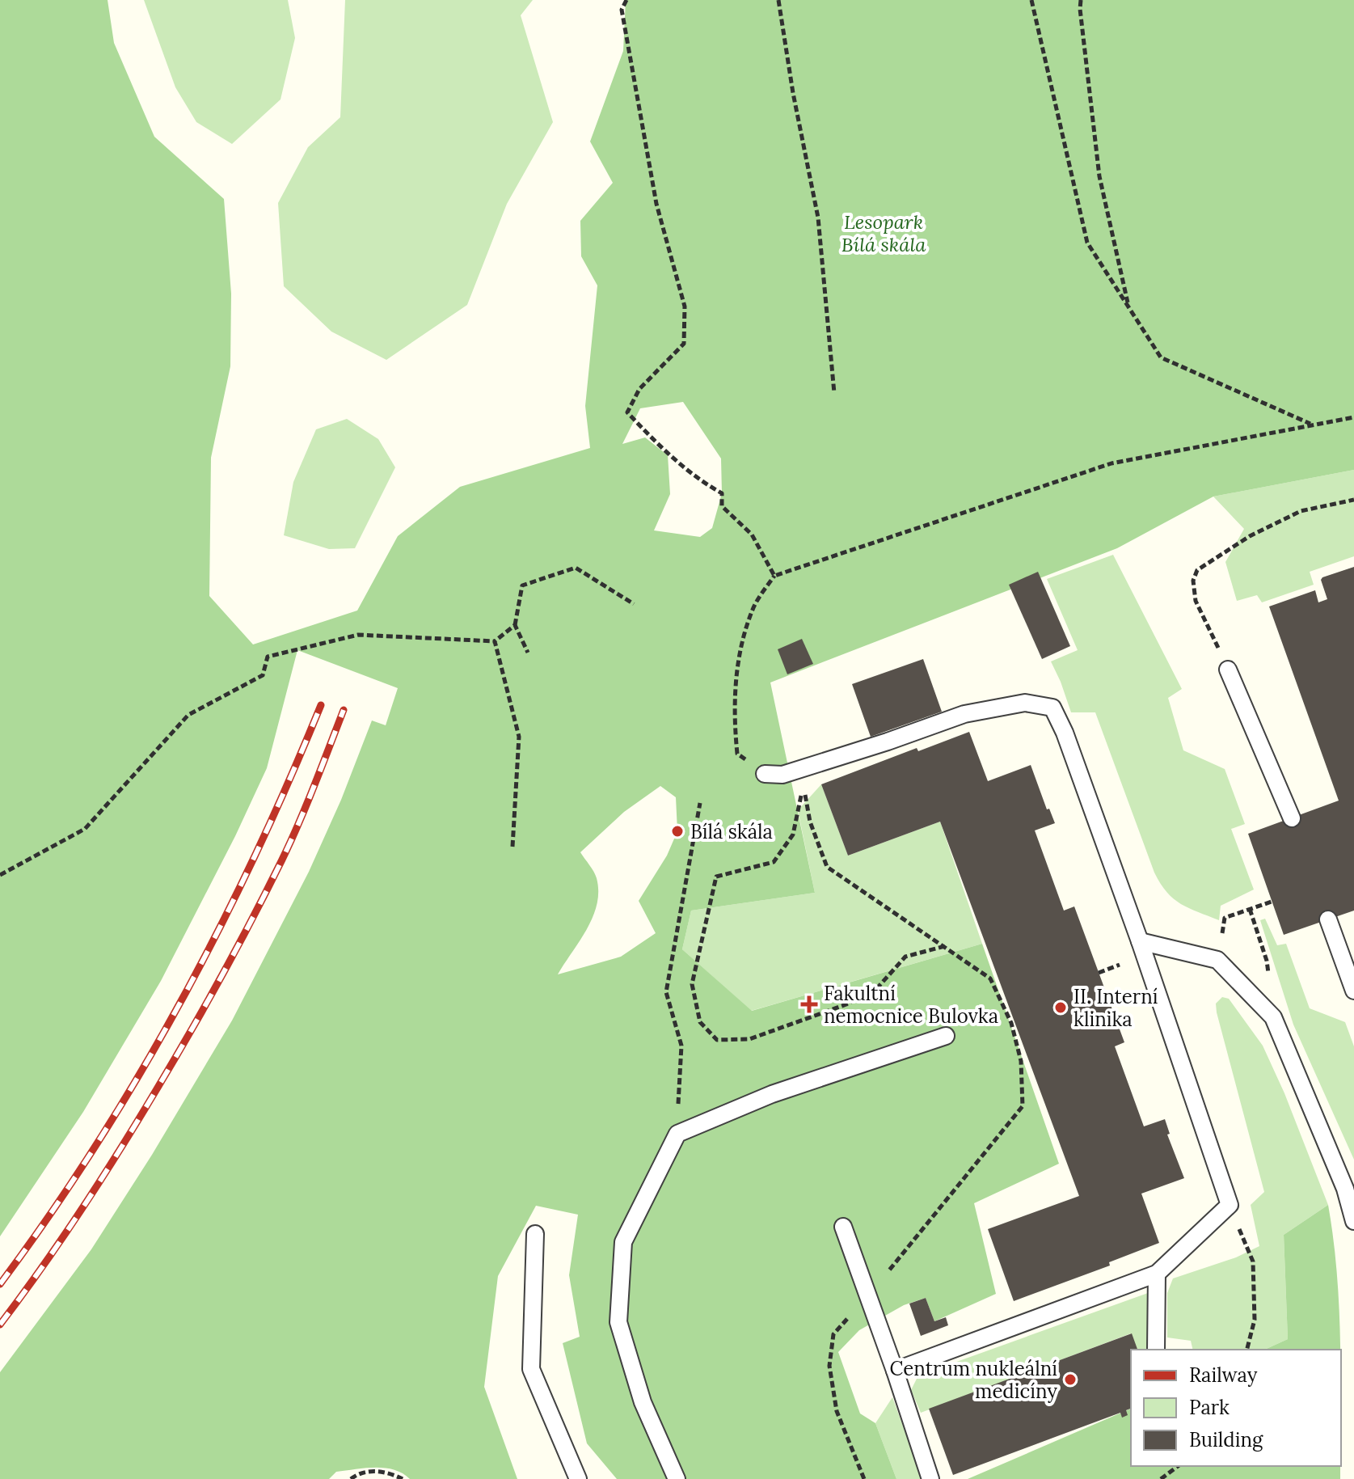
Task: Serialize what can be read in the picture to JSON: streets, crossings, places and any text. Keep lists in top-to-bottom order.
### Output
{
  "parks": ["Lesopark Bílá skála"],
  "places": {
    "other": ["Bílá skála", "II. Interní klinika", "Centrum nukleální medicíny"],
    "health": ["Fakultní nemocnice Bulovka"]
  },
  "legend": ["Railway", "Park", "Building"]
}
